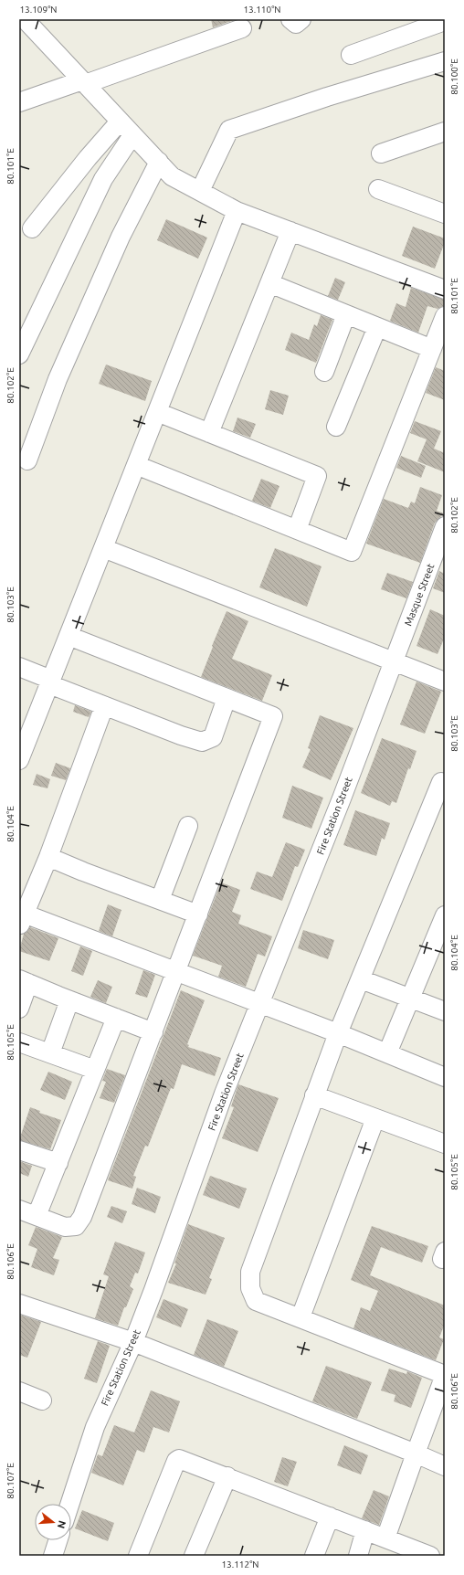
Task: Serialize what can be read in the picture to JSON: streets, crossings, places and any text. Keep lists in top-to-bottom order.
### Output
{
  "streets": {
    "street": ["Masque Street", "Fire Station Street"]
  },
  "crossings": [
    ["Masque Street", "Fire Station Street"]
  ],
  "north": "right",
  "coordinates": [
    "13.109°N",
    "13.110°N",
    "80.100°E",
    "80.101°E",
    "80.102°E",
    "80.103°E",
    "80.104°E",
    "80.105°E",
    "80.106°E",
    "80.107°E",
    "13.112°N"
  ]
}
